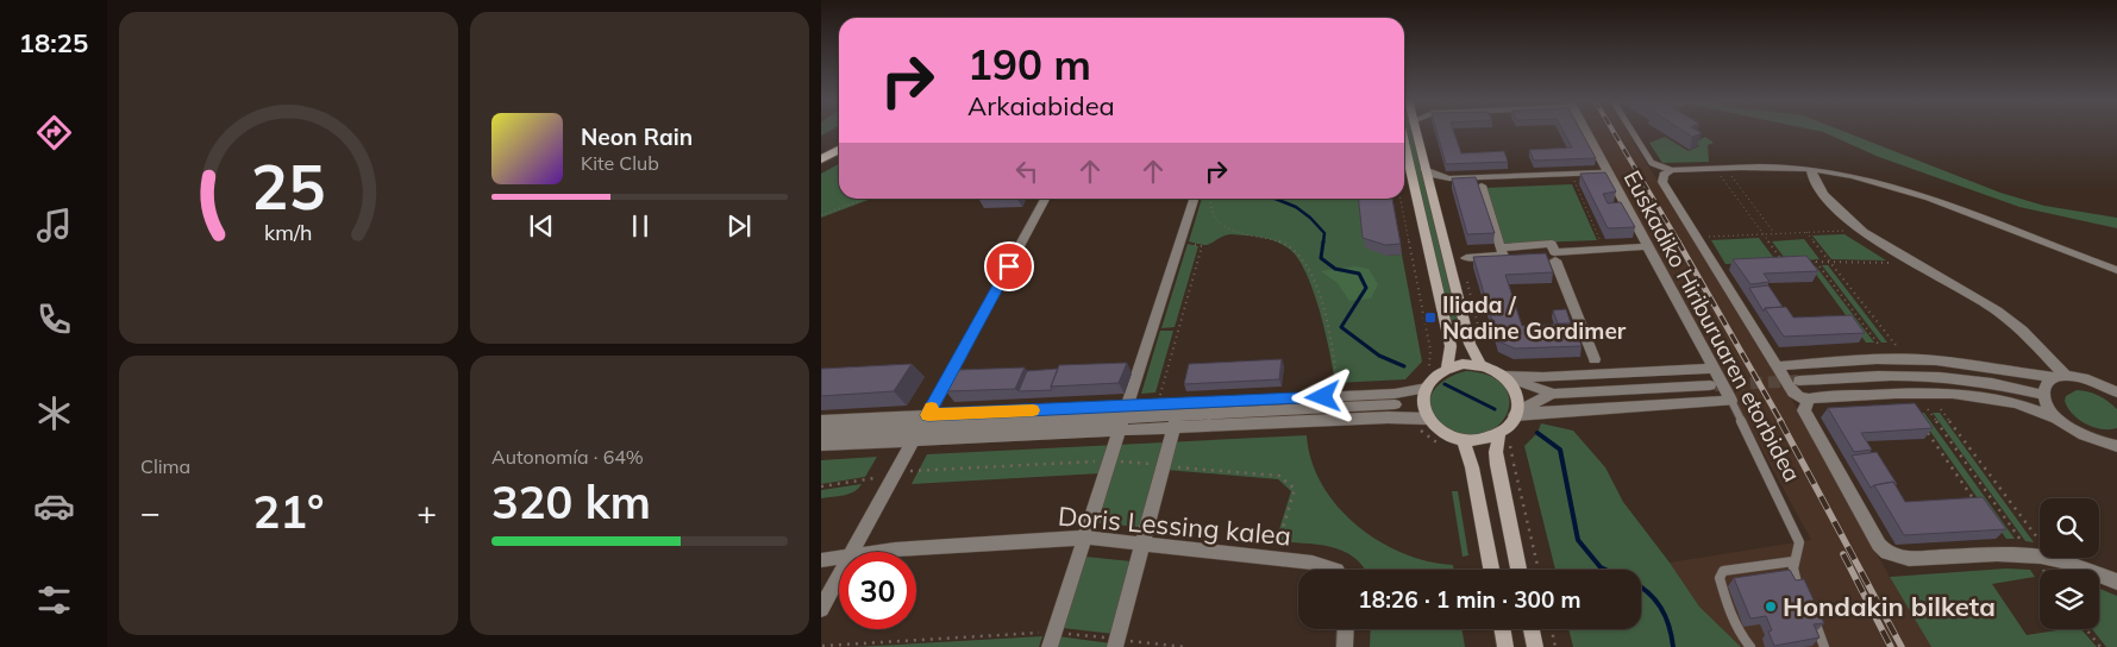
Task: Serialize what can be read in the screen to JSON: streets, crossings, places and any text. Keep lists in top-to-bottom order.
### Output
{
  "streets": {
    "street": ["Euskadiko Hiriburuaren etorbidea", "Doris Lessing kalea"]
  },
  "places": {
    "transit": ["Iliada / Nadine Gordimer"],
    "other": ["Hondakin bilketa"]
  },
  "page": {
    "tabs": "18:25",
    "turn": ["190 m", "Arkaiabidea"],
    "song": ["Neon Rain", "Kite Club"],
    "tile": [
      "Clima",
      ["Autonomía · 64%", "320 km"]
    ],
    "heat": ["−", "21°", "+"],
    "limit": "30",
    "trip": "18:26 · 1 min · 300 m",
    "gauge": ["25", "km/h"]
  }
}
